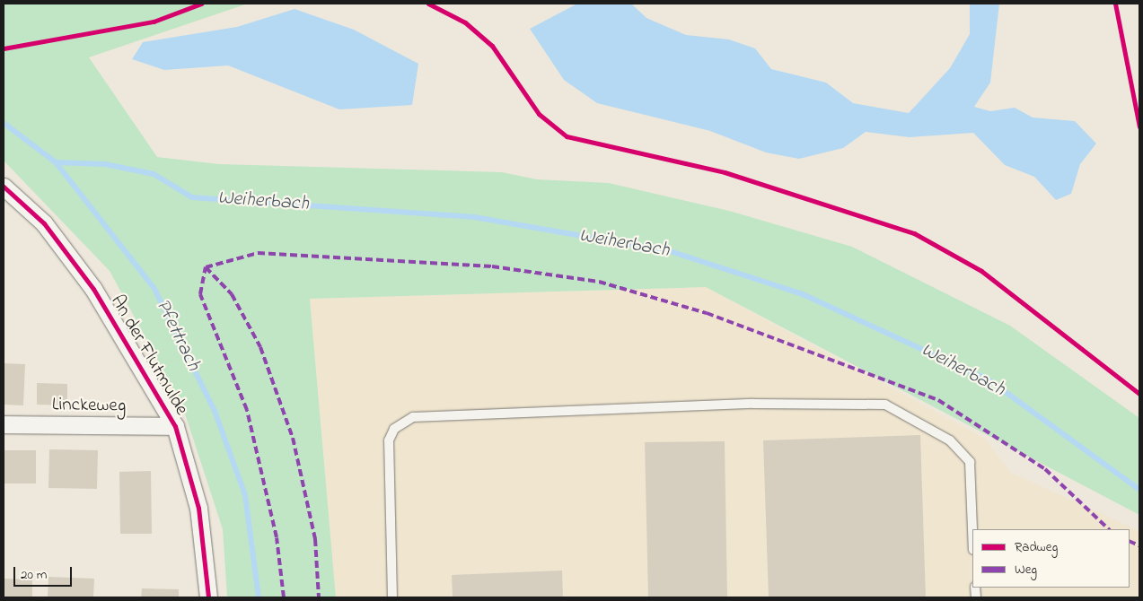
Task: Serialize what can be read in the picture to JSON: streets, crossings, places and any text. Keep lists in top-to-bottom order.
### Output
{
  "streets": {
    "street": ["An der Flutmulde", "Linckeweg"]
  },
  "crossings": [
    ["An der Flutmulde", "Linckeweg"]
  ],
  "water": ["Weiherbach", "Pfettrach"],
  "legend": ["Radweg", "Weg"],
  "scale_bar": "20 m"
}
